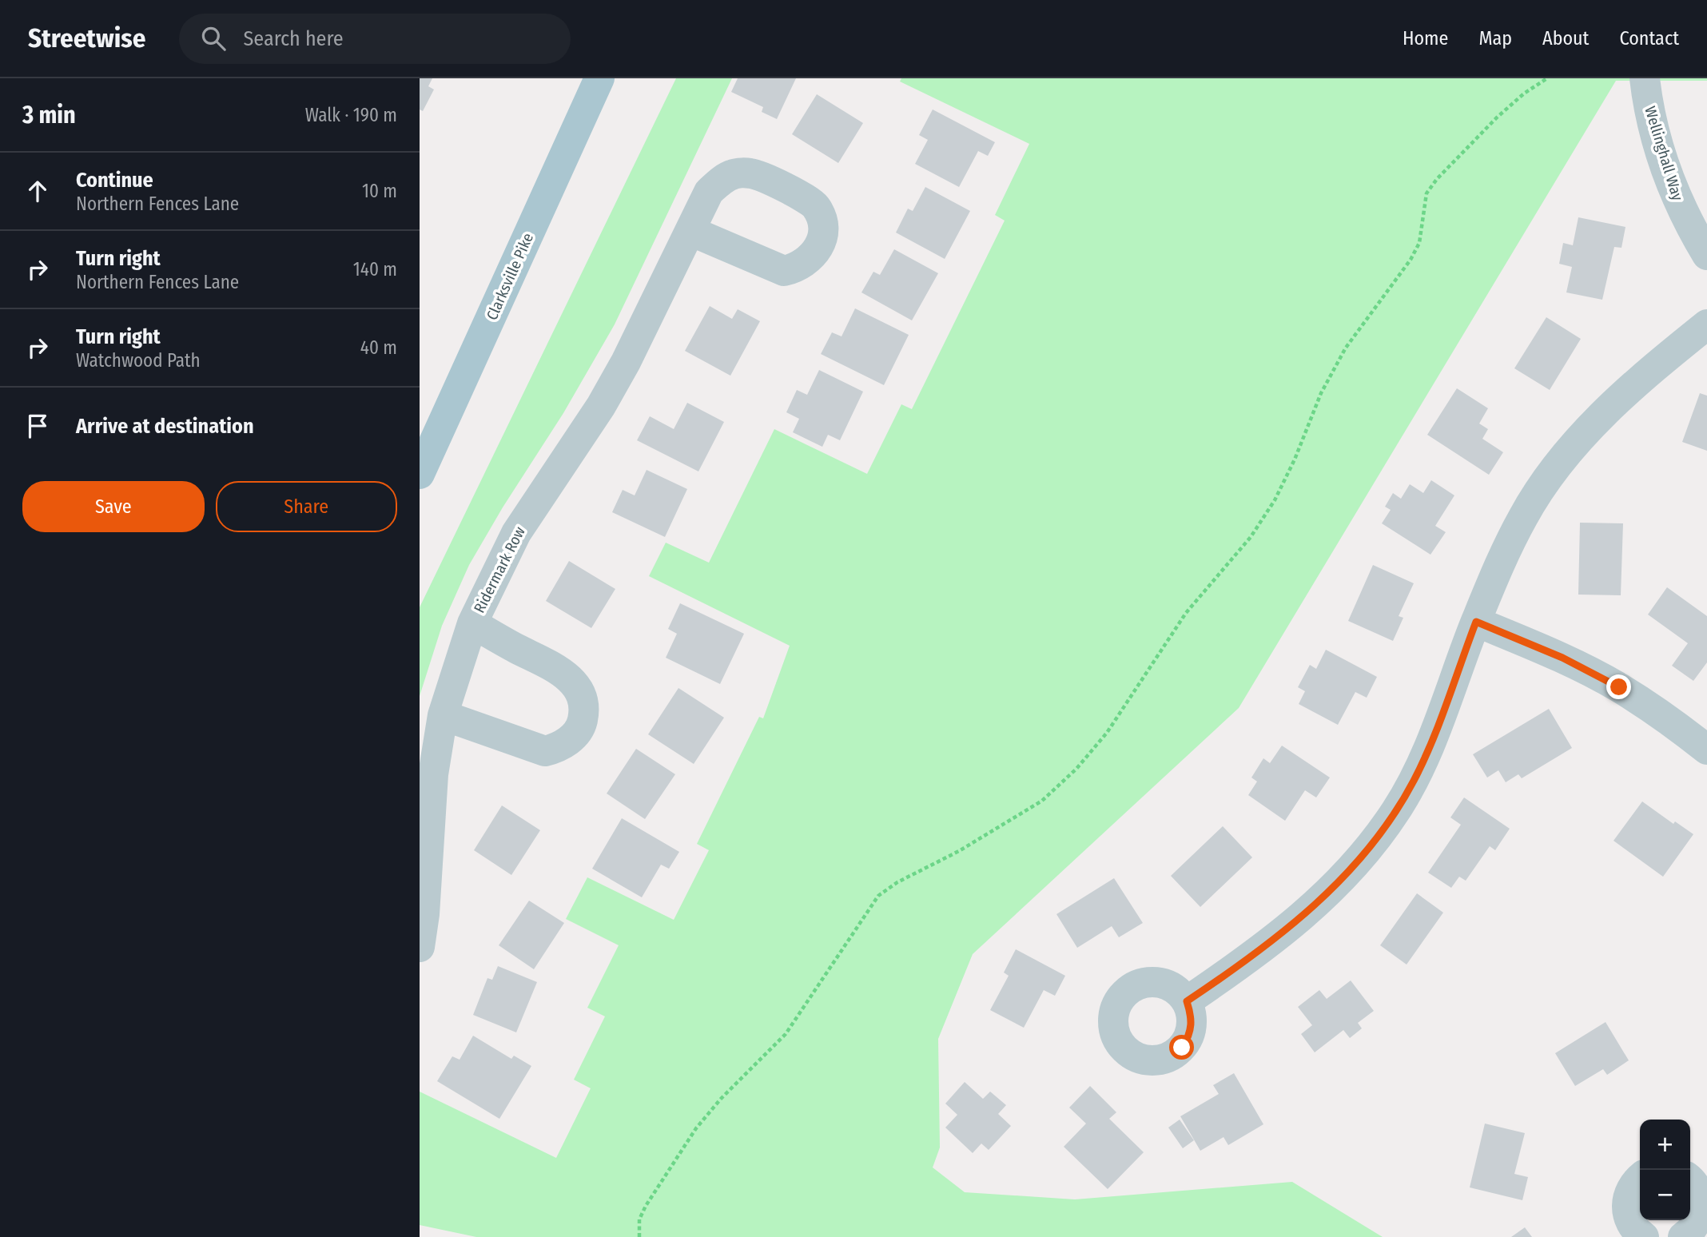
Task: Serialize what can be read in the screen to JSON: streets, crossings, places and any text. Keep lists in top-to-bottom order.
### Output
{
  "streets": {
    "main road": ["Clarksville Pike"],
    "street": ["Wellinghall Way", "Ridermark Row"]
  },
  "page": {
    "header": "Streetwise",
    "search": "Search here",
    "nav": [
      "Home",
      "Map",
      "About",
      "Contact"
    ],
    "heading": ["3 min", "Walk · 190 m"],
    "list": [
      ["Continue", "Northern Fences Lane", "10 m"],
      ["Turn right", "Northern Fences Lane", "140 m"],
      ["Turn right", "Watchwood Path", "40 m"],
      "Arrive at destination"
    ],
    "buttons": ["Save", "Share"],
    "map_buttons": ["+", "−"]
  }
}
